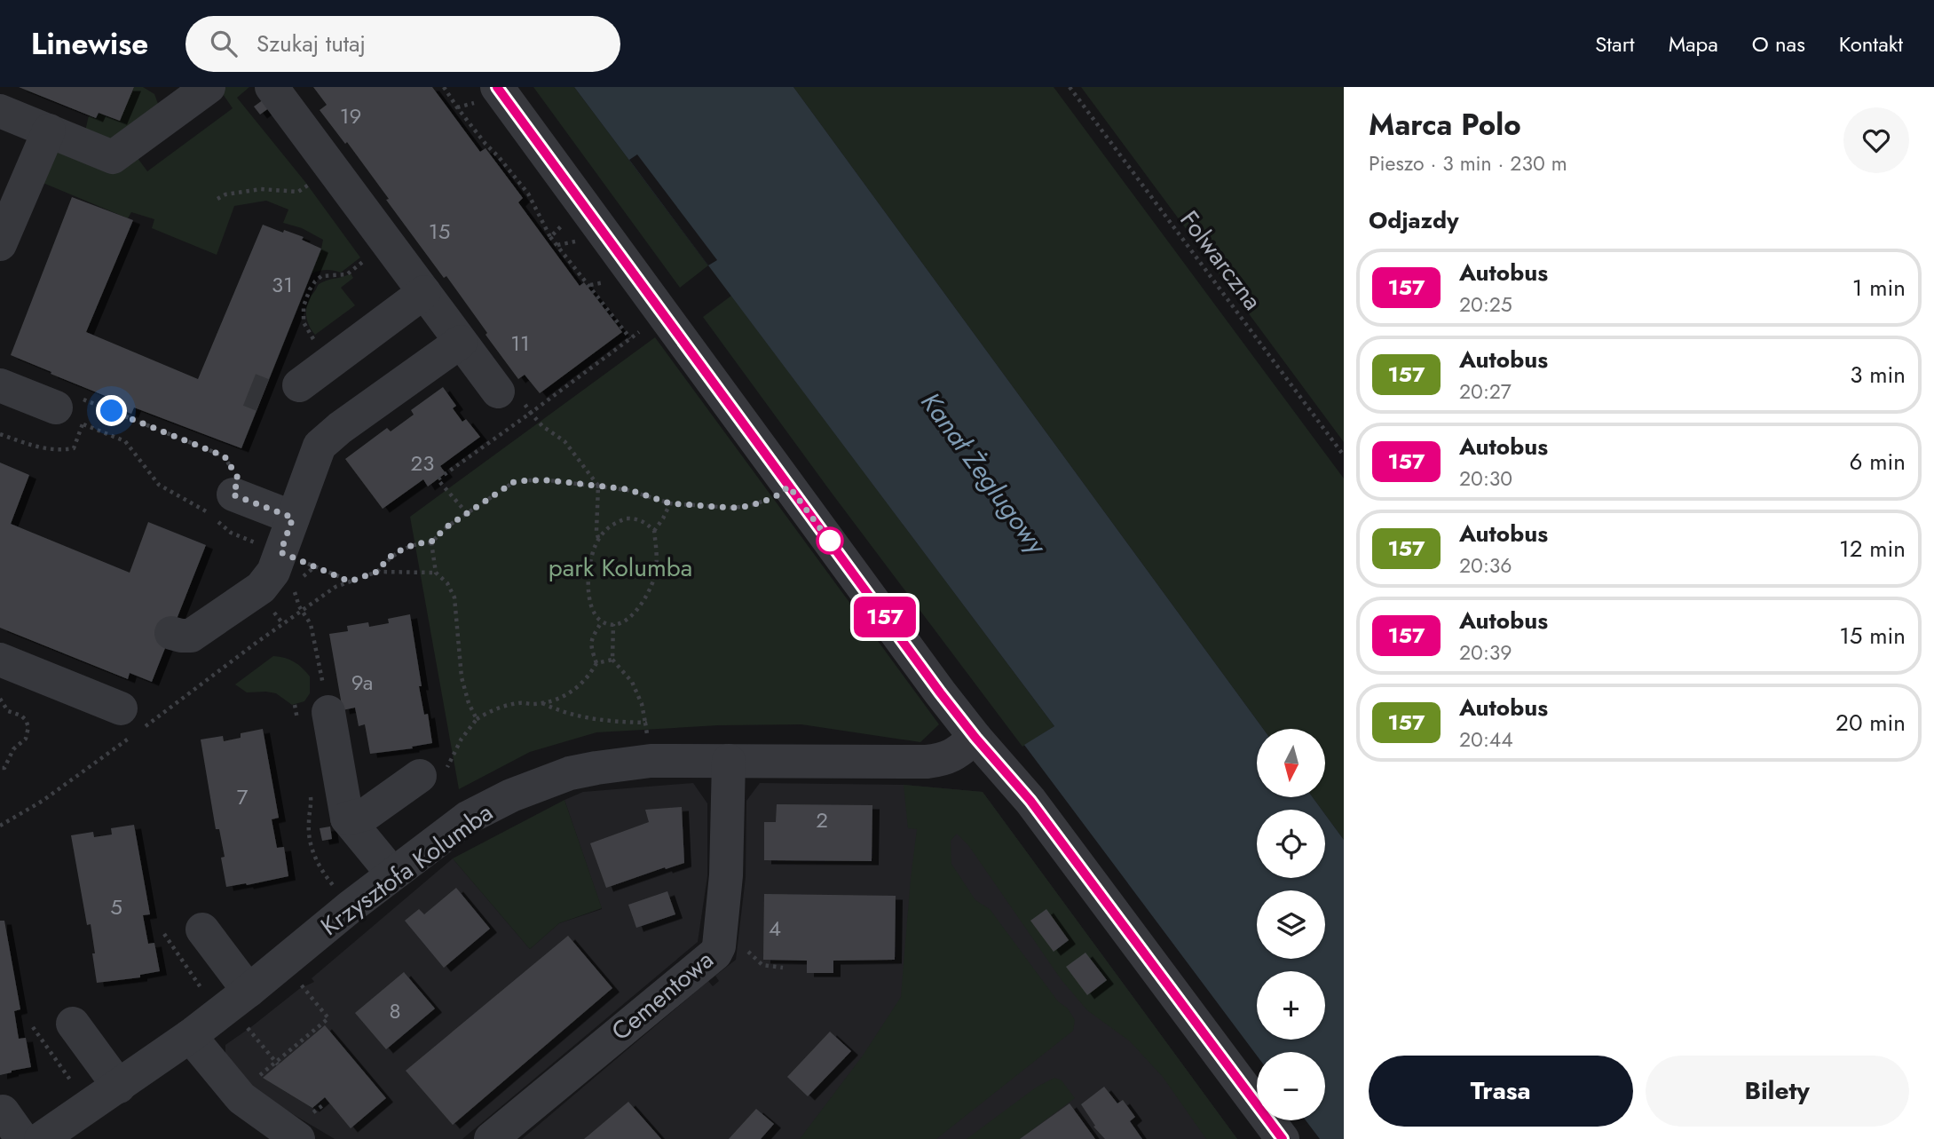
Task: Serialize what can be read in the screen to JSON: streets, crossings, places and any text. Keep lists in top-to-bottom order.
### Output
{
  "streets": {
    "street": ["Krzysztofa Kolumba", "Cementowa"],
    "path": ["Folwarczna"]
  },
  "crossings": [
    ["Krzysztofa Kolumba", "Cementowa"]
  ],
  "water": ["Kanał Żeglugowy"],
  "parks": ["park Kolumba"],
  "lines": ["bus line 157"],
  "house_numbers": [
    "19",
    "15",
    "31",
    "11",
    "23",
    "9a",
    "7",
    "2",
    "5",
    "4",
    "8"
  ],
  "north": "bottom",
  "page": {
    "header": "Linewise",
    "search": "Szukaj tutaj",
    "nav": [
      "Start",
      "Mapa",
      "O nas",
      "Kontakt"
    ],
    "on_map": "157",
    "heading": [
      ["Marca Polo", "Pieszo · 3 min · 230 m"],
      "Odjazdy"
    ],
    "list": [
      {
        "mark": "157",
        "name": "Autobus",
        "note": "20:25",
        "value": "1 min"
      },
      {
        "mark": "157",
        "name": "Autobus",
        "note": "20:27",
        "value": "3 min"
      },
      {
        "mark": "157",
        "name": "Autobus",
        "note": "20:30",
        "value": "6 min"
      },
      {
        "mark": "157",
        "name": "Autobus",
        "note": "20:36",
        "value": "12 min"
      },
      {
        "mark": "157",
        "name": "Autobus",
        "note": "20:39",
        "value": "15 min"
      },
      {
        "mark": "157",
        "name": "Autobus",
        "note": "20:44",
        "value": "20 min"
      }
    ],
    "map_buttons": ["+", "−"],
    "buttons": ["Trasa", "Bilety"]
  }
}
